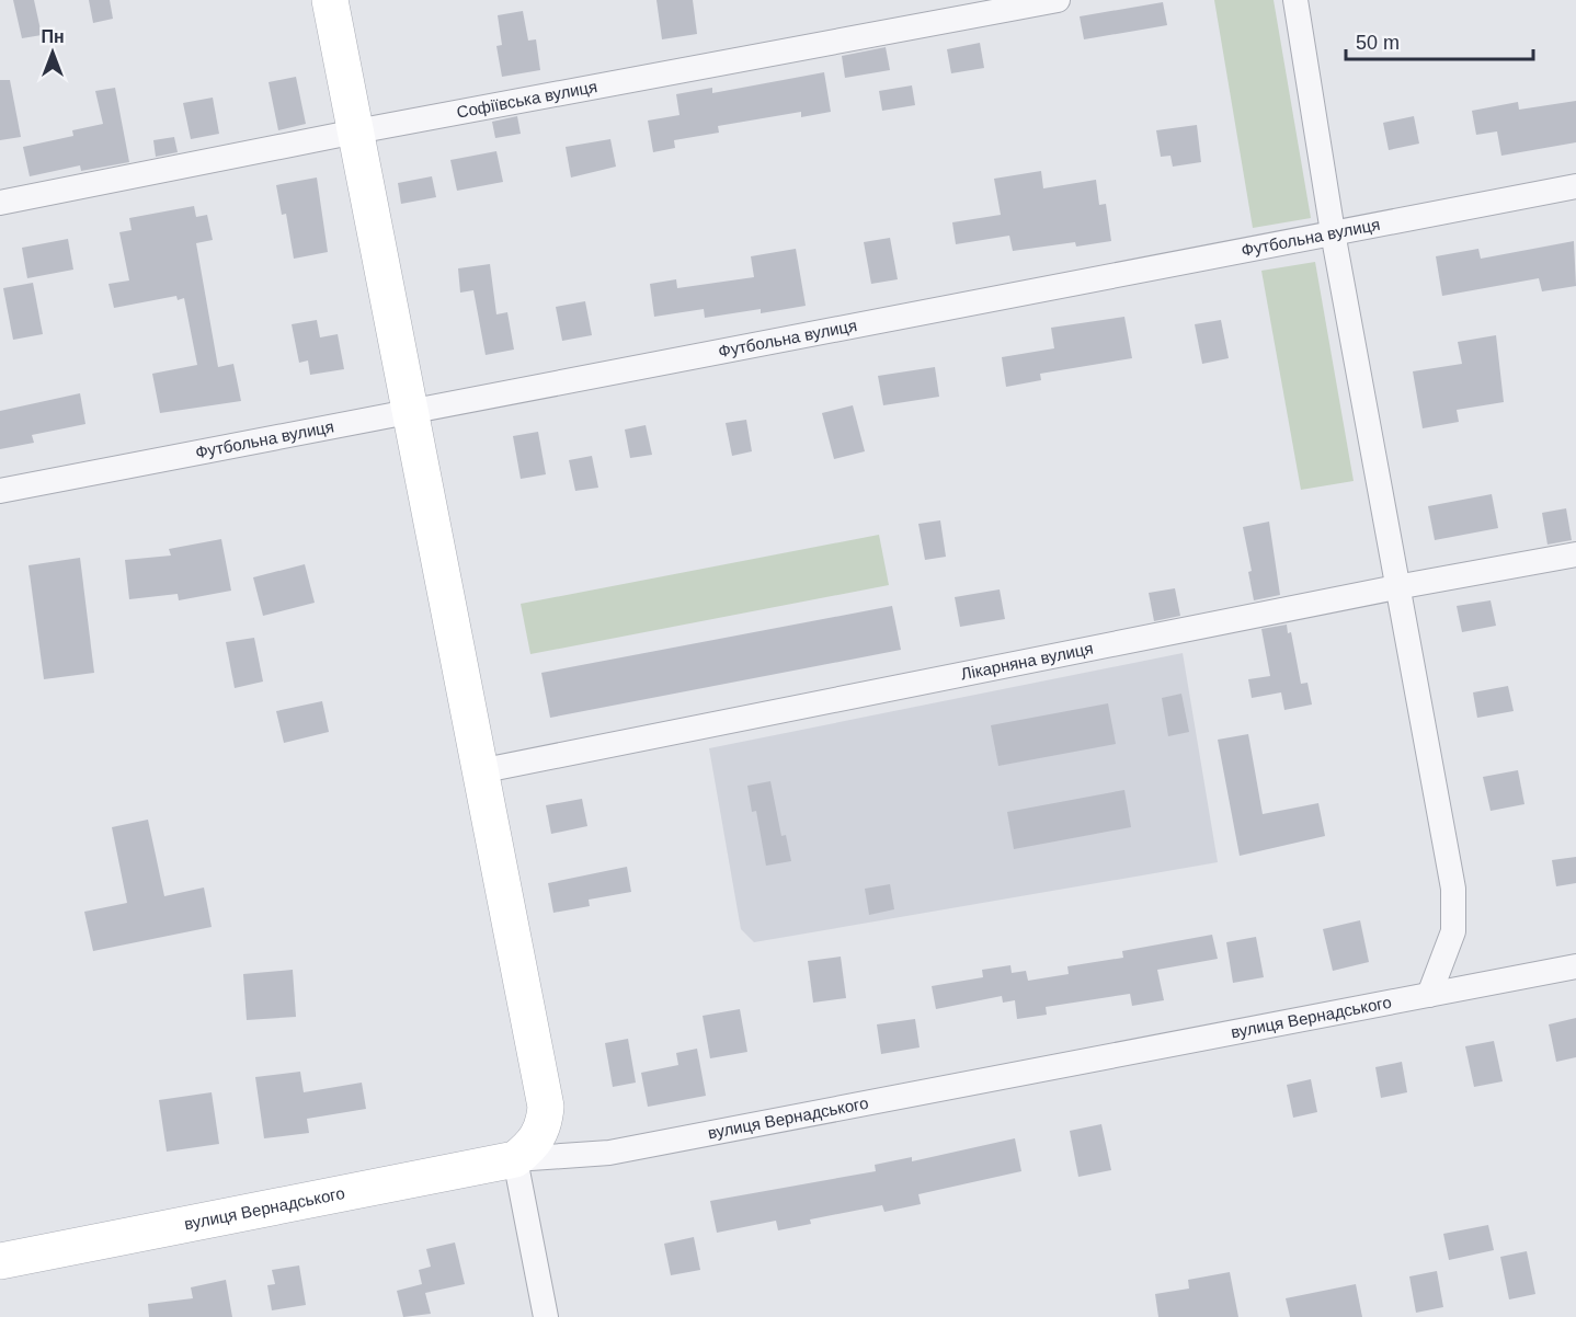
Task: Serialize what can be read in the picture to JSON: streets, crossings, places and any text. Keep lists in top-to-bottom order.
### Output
{
  "streets": {
    "street": [
      "Софіївська вулиця",
      "Футбольна вулиця",
      "Лікарняна вулиця",
      "вулиця Вернадського"
    ]
  },
  "scale_bar": "50 m",
  "north": "top"
}
